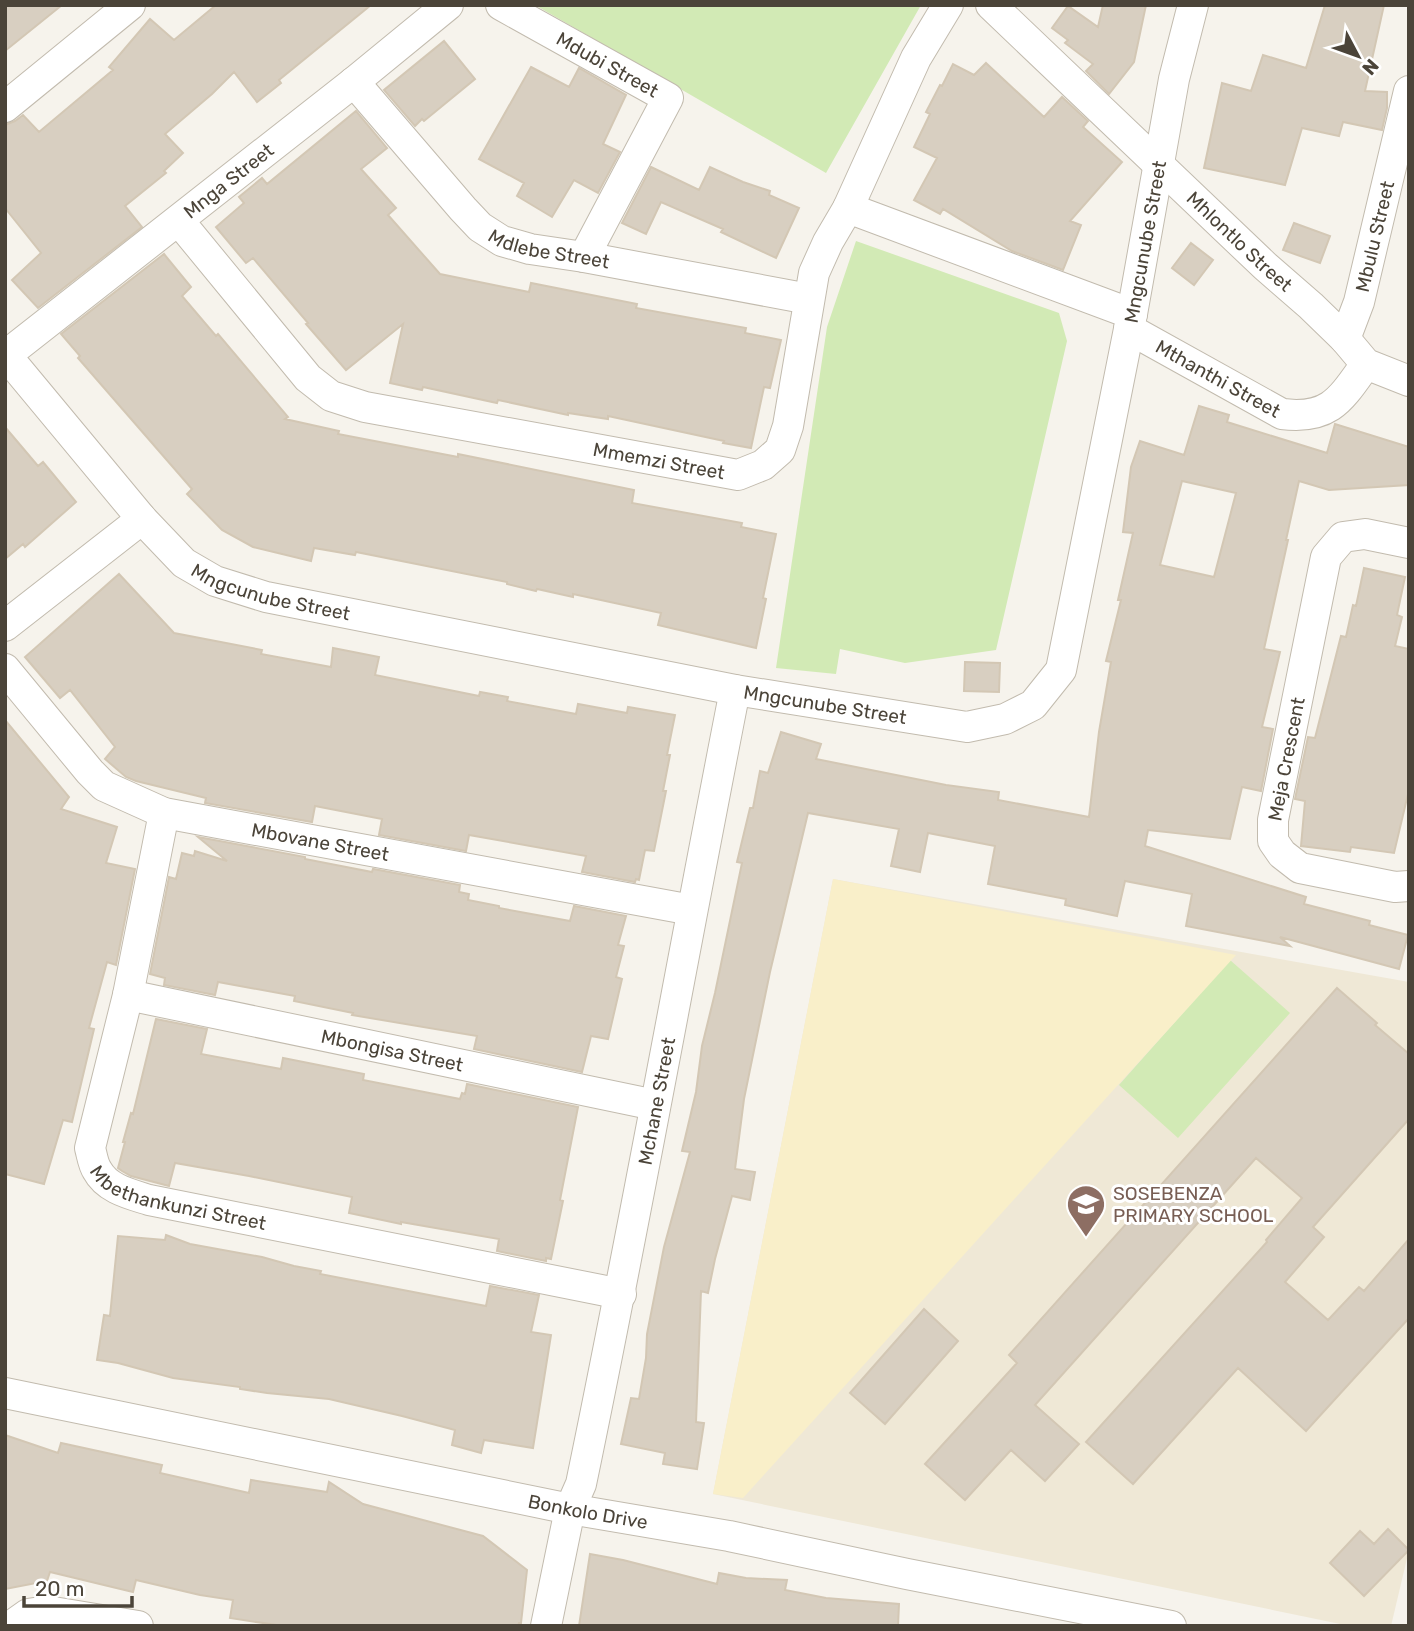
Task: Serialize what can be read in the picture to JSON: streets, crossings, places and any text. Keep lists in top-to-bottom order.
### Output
{
  "streets": {
    "street": [
      "Mdubi Street",
      "Mnga Street",
      "Mbulu Street",
      "Mhlontlo Street",
      "Mngcunube Street",
      "Mdlebe Street",
      "Mthanthi Street",
      "Mmemzi Street",
      "Meja Crescent",
      "Mbovane Street",
      "Mbongisa Street",
      "Mchane Street",
      "Mbethankunzi Street",
      "Bonkolo Drive"
    ]
  },
  "crossings": [
    ["Mdubi Street", "Mdlebe Street"],
    ["Mnga Street", "Mngcunube Street"],
    ["Mnga Street", "Mdlebe Street"],
    ["Mnga Street", "Mmemzi Street"],
    ["Mbulu Street", "Mhlontlo Street"],
    ["Mhlontlo Street", "Mngcunube Street"],
    ["Mhlontlo Street", "Mthanthi Street"],
    ["Mngcunube Street", "Mthanthi Street"],
    ["Mngcunube Street", "Mchane Street"],
    ["Mdlebe Street", "Mmemzi Street"],
    ["Mthanthi Street", "Mmemzi Street"],
    ["Mbovane Street", "Mchane Street"],
    ["Mbovane Street", "Mbethankunzi Street"],
    ["Mbongisa Street", "Mchane Street"],
    ["Mbongisa Street", "Mbethankunzi Street"],
    ["Mchane Street", "Mbethankunzi Street"],
    ["Mchane Street", "Bonkolo Drive"]
  ],
  "places": {
    "school or university": ["SOSEBENZA PRIMARY SCHOOL"]
  },
  "scale_bar": "20 m",
  "north": "bottom right"
}
